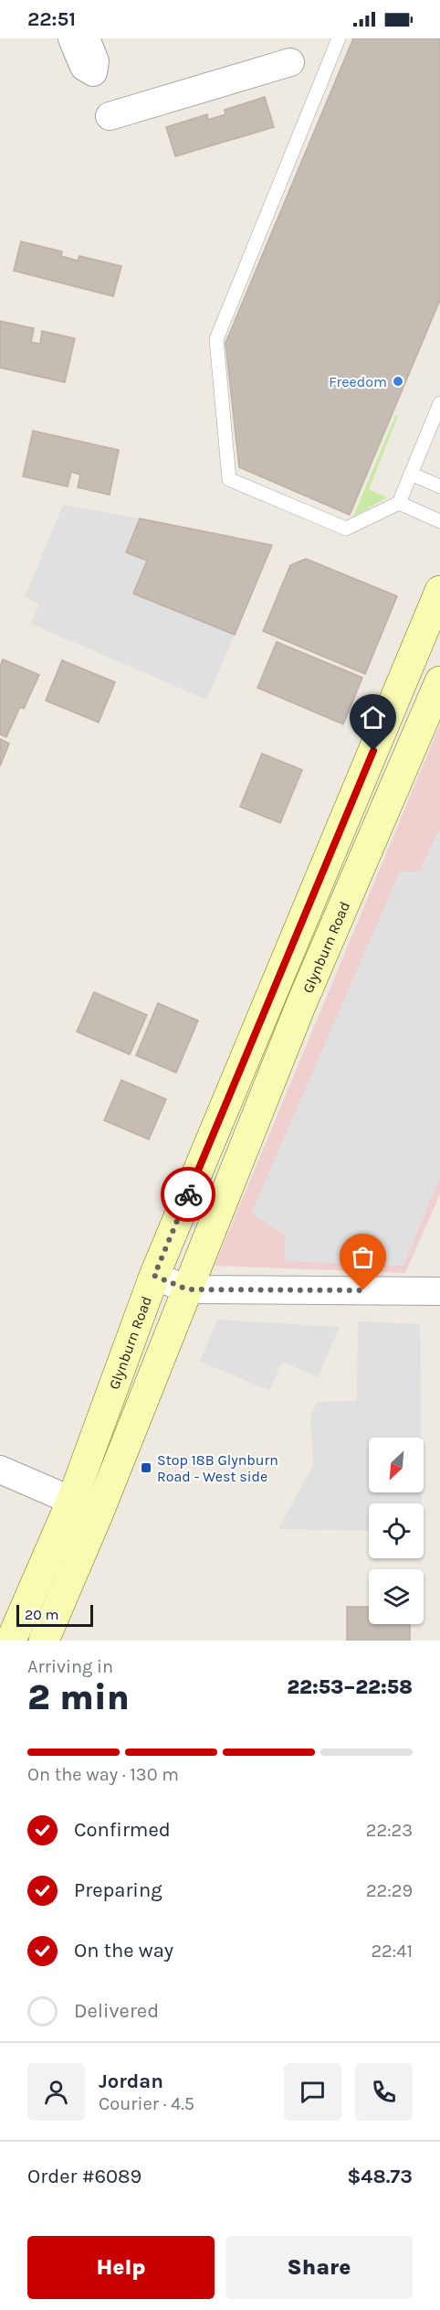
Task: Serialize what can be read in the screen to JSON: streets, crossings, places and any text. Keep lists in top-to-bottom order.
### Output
{
  "streets": {
    "main road": ["Glynburn Road"]
  },
  "places": {
    "other": ["Freedom"],
    "transit": ["Stop 18B Glynburn Road - West side"]
  },
  "scale_bar": "20 m",
  "north": "bottom left",
  "page": {
    "status": "22:51",
    "scale": "20 m",
    "heading": ["2 min", "Arriving in", "22:53–22:58"],
    "panel": [
      "Jordan",
      "Courier · 4.5",
      "Order #6089",
      "$48.73"
    ],
    "bar": "On the way · 130 m",
    "list": [
      ["Confirmed", "22:23"],
      ["Preparing", "22:29"],
      ["On the way", "22:41"],
      "Delivered"
    ],
    "buttons": ["Help", "Share"]
  }
}
